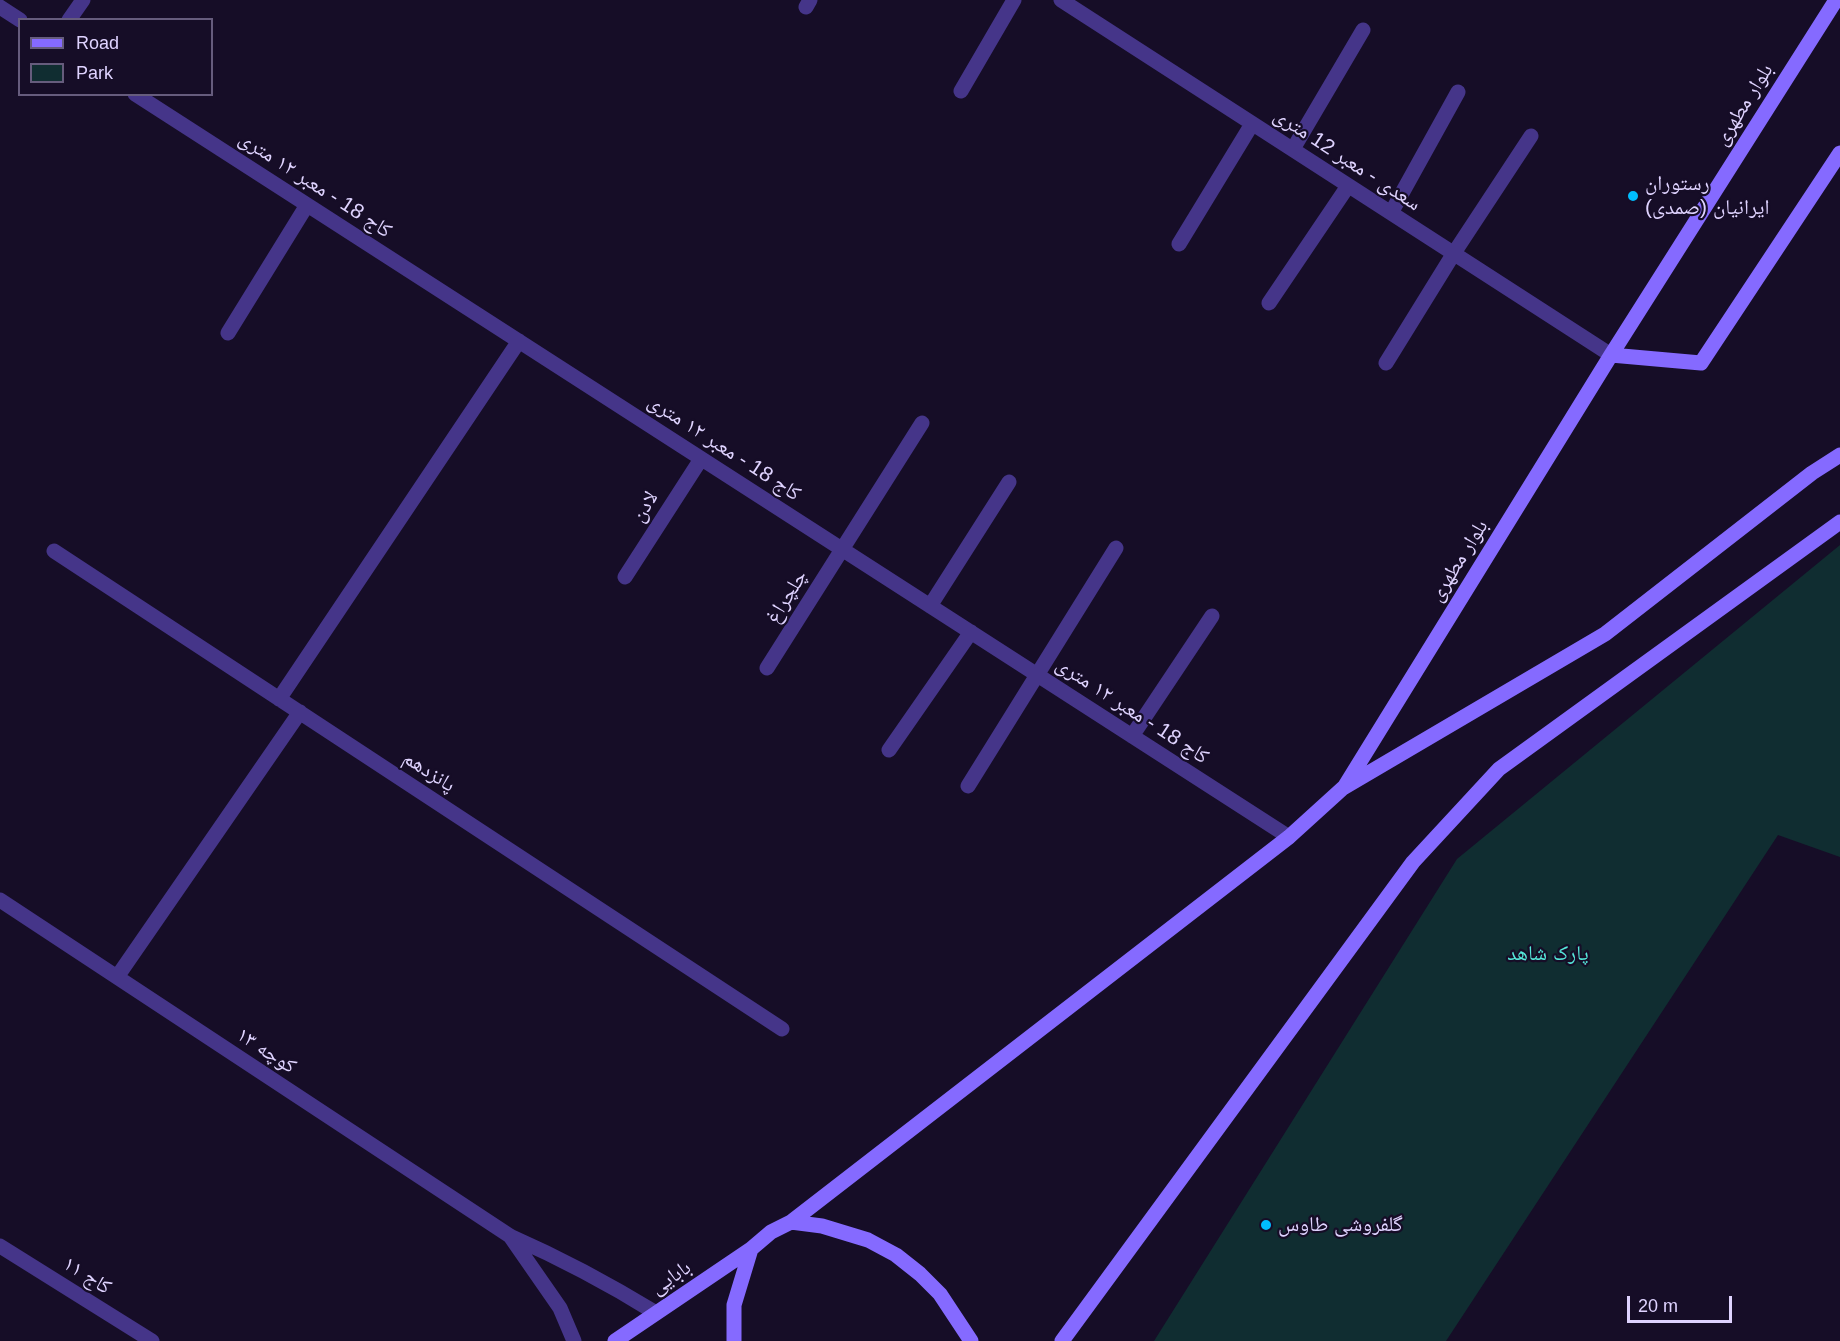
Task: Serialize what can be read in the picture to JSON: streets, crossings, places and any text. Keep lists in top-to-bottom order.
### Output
{
  "streets": {
    "main road": ["بلوار مطهری", "بابایی"],
    "street": [
      "سعدی - معبر 12 متری",
      "کاج 18 - معبر ۱۲ متری",
      "لادن",
      "چلچراغ",
      "پانزدهم",
      "کوچه ۱۳",
      "کاج ۱۱"
    ]
  },
  "crossings": [
    ["بلوار مطهری", "سعدی - معبر 12 متری"],
    ["بلوار مطهری", "بابایی"],
    ["کاج 18 - معبر ۱۲ متری", "لادن"],
    ["کاج 18 - معبر ۱۲ متری", "چلچراغ"],
    ["کاج 18 - معبر ۱۲ متری", "بابایی"],
    ["کوچه ۱۳", "بابایی"]
  ],
  "parks": ["پارک شاهد"],
  "places": ["رستوران ایرانیان (صمدی)", "گلفروشی طاوس"],
  "legend": ["Road", "Park"],
  "scale_bar": "20 m"
}
